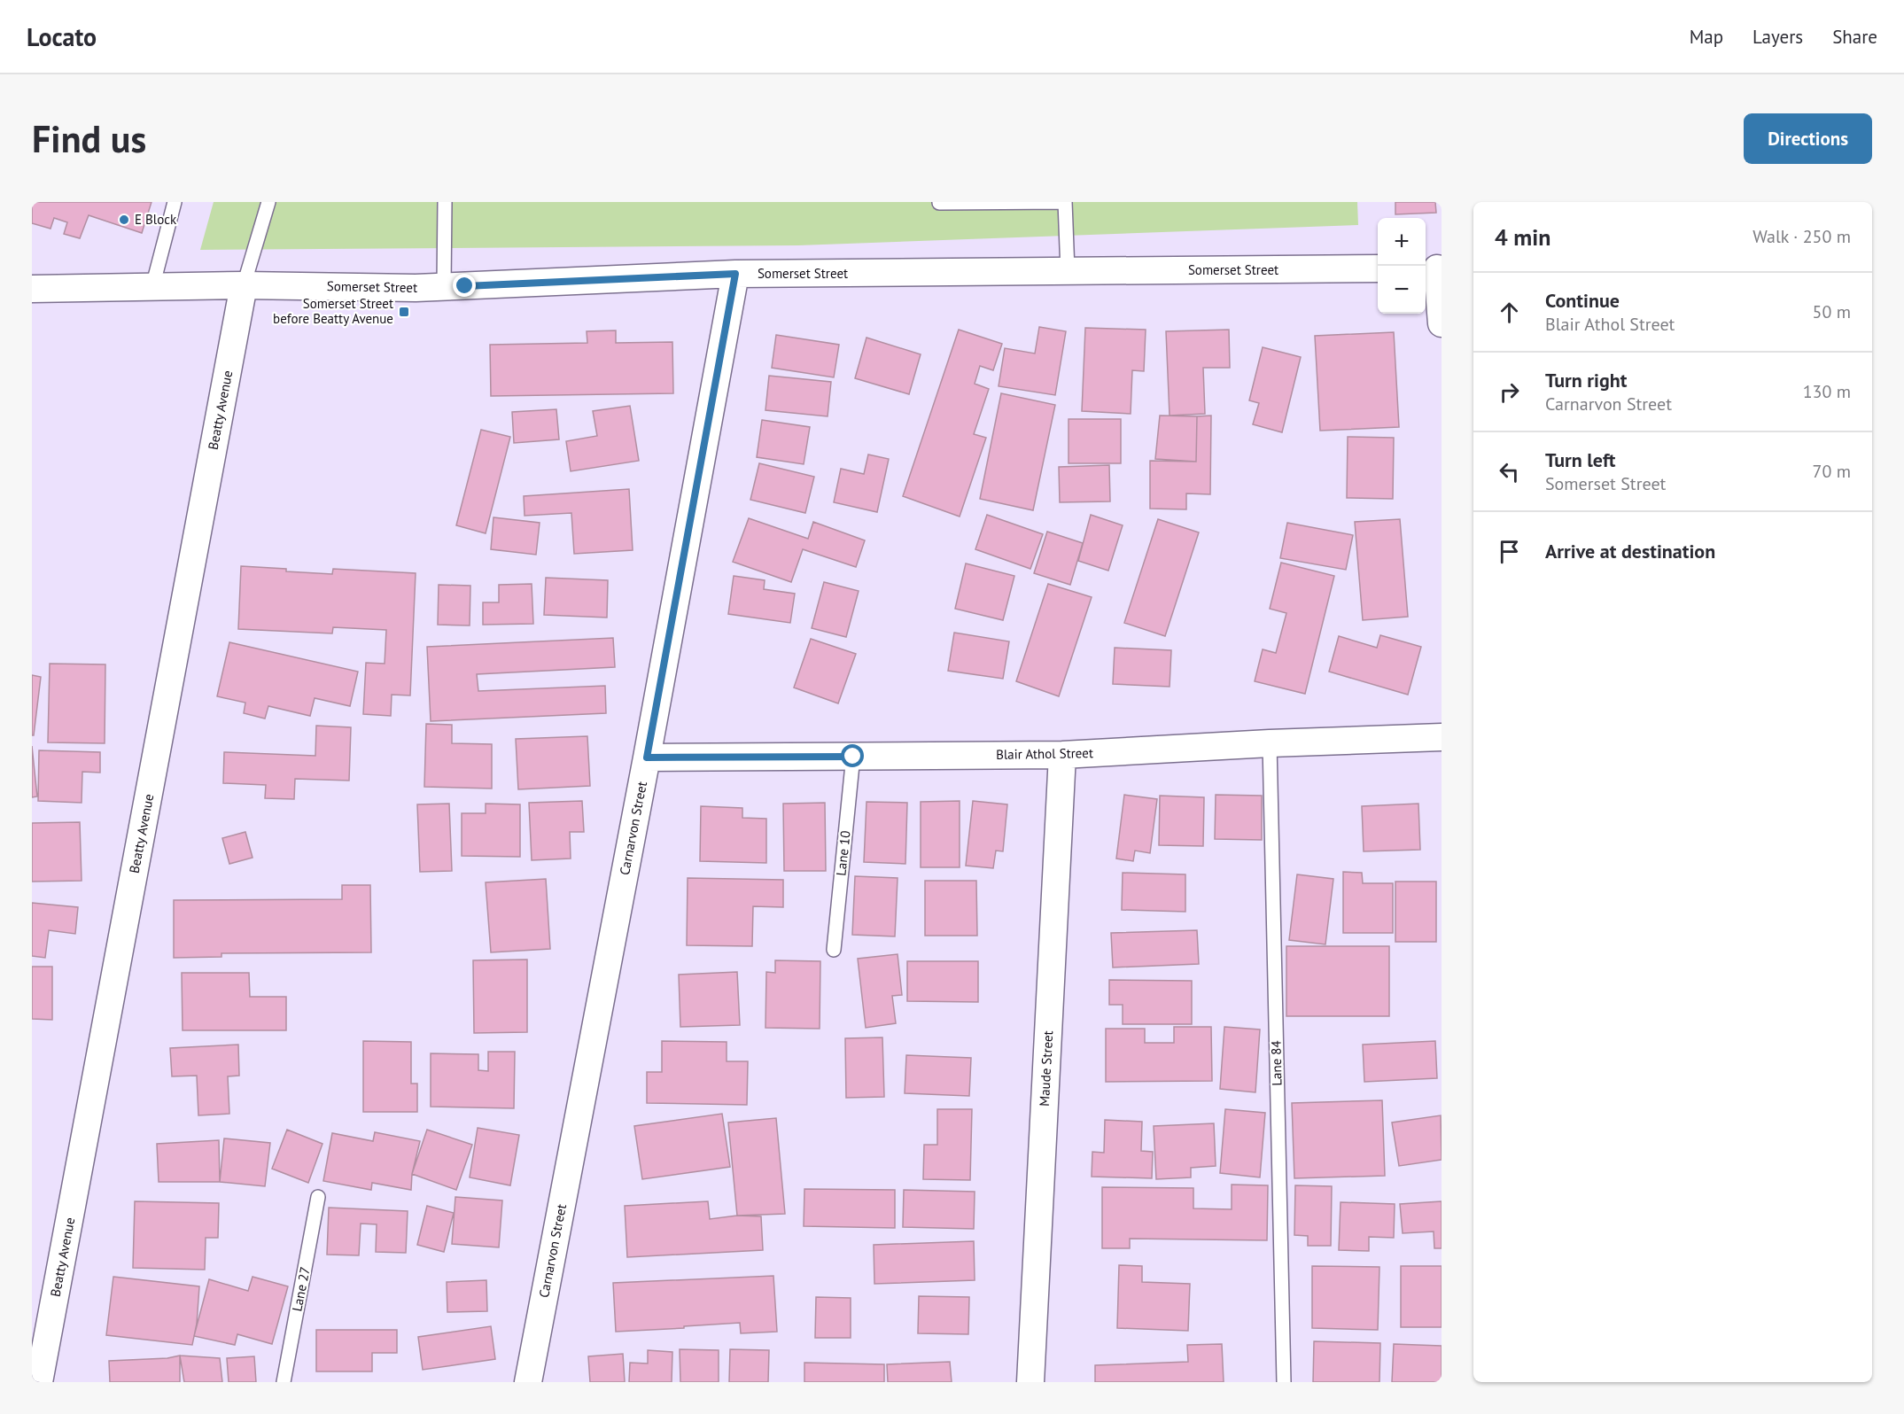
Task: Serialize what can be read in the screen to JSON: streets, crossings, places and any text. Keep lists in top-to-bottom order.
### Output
{
  "streets": {
    "street": [
      "Somerset Street",
      "Beatty Avenue",
      "Blair Athol Street",
      "Carnarvon Street",
      "Maude Street"
    ],
    "lane": ["Lane 10", "Lane 84", "Lane 27"]
  },
  "crossings": [
    ["Somerset Street", "Beatty Avenue"],
    ["Somerset Street", "Carnarvon Street"],
    ["Blair Athol Street", "Carnarvon Street"],
    ["Blair Athol Street", "Lane 10"],
    ["Blair Athol Street", "Lane 84"],
    ["Blair Athol Street", "Maude Street"]
  ],
  "places": {
    "other": ["E Block"],
    "transit": ["Somerset Street before Beatty Avenue"]
  },
  "page": {
    "header": "Locato",
    "nav": ["Map", "Layers", "Share"],
    "buttons": "Directions",
    "title": "Find us",
    "heading": ["4 min", "Walk · 250 m"],
    "map_buttons": ["+", "−"],
    "list": [
      ["Continue", "Blair Athol Street", "50 m"],
      ["Turn right", "Carnarvon Street", "130 m"],
      ["Turn left", "Somerset Street", "70 m"],
      "Arrive at destination"
    ]
  }
}
